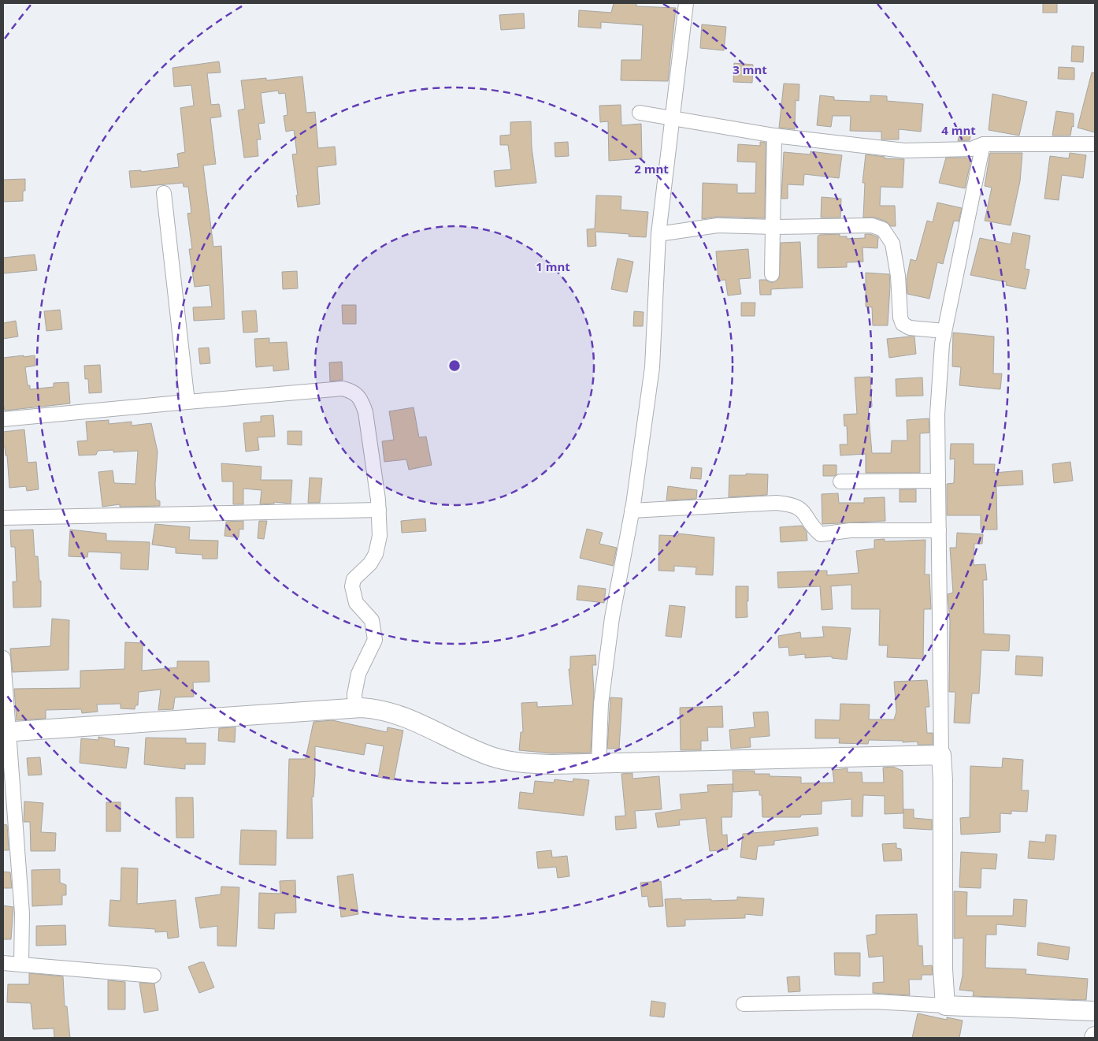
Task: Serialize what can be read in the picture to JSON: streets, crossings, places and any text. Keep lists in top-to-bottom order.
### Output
{
  "rings": [
    "3 mnt",
    "4 mnt",
    "2 mnt",
    "1 mnt"
  ]
}
